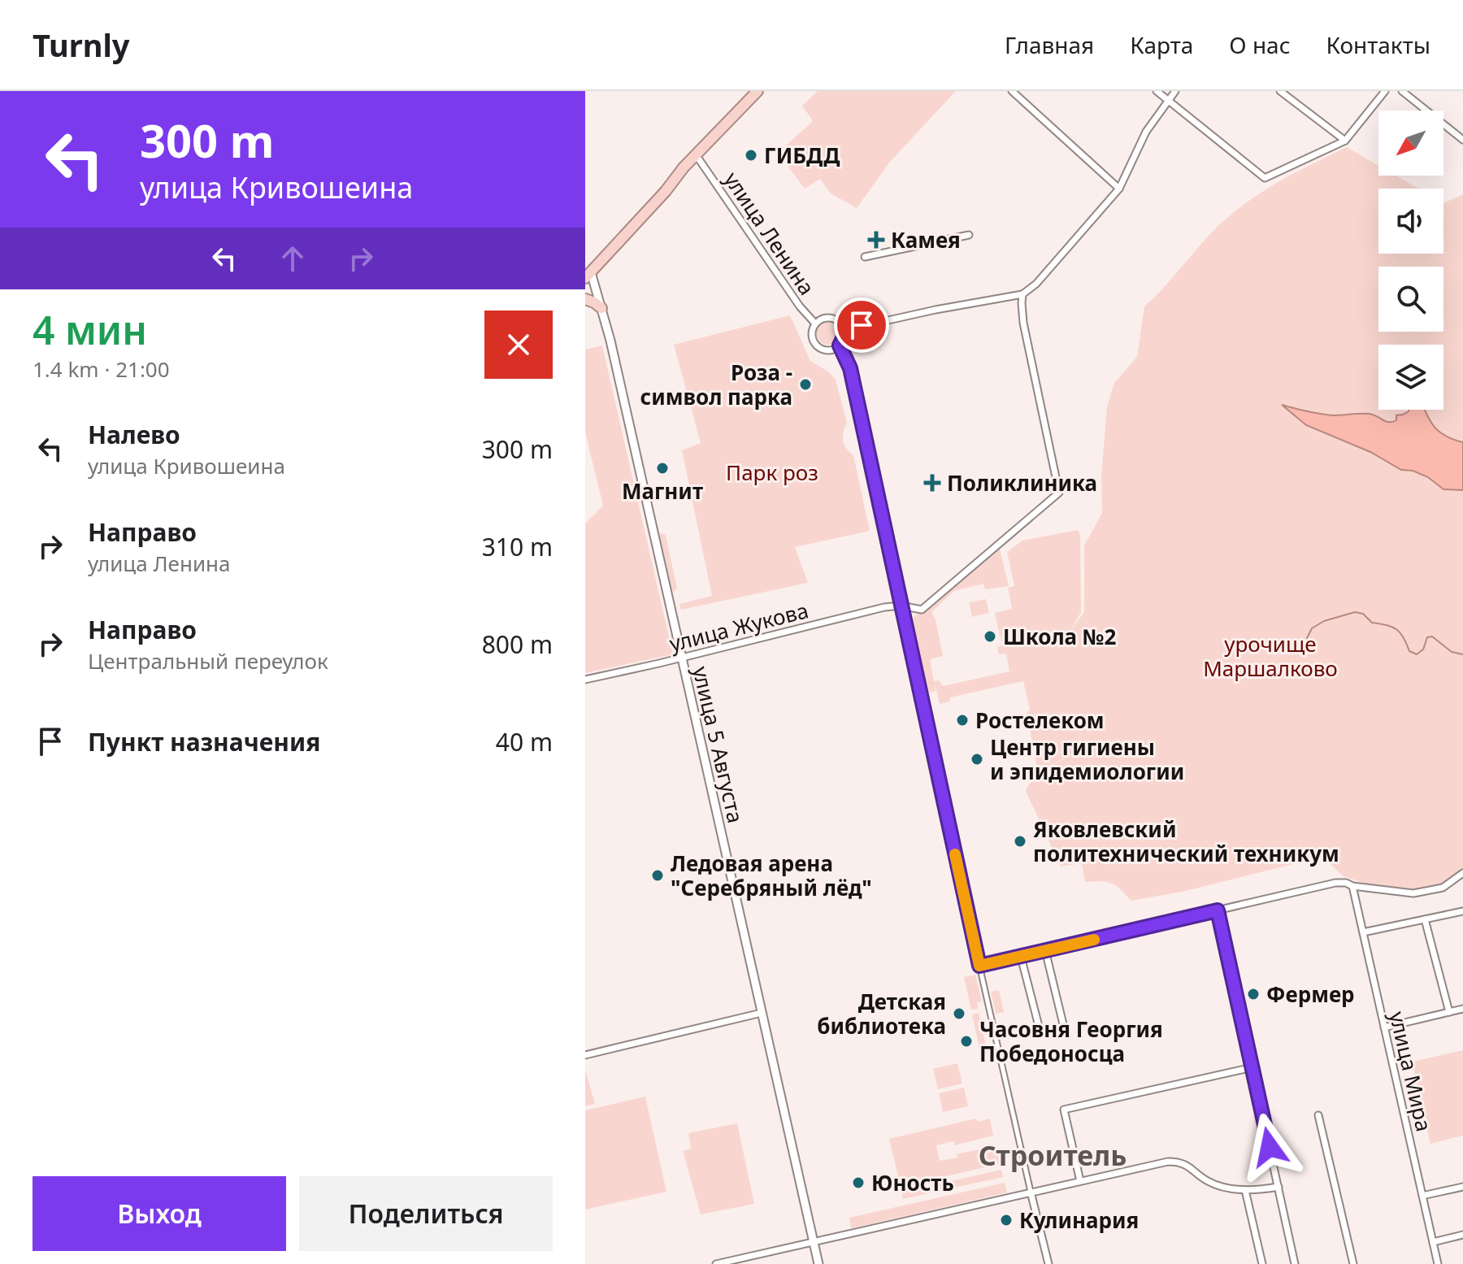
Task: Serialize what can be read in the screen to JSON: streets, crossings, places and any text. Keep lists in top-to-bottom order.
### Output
{
  "streets": {
    "street": [
      "улица Ленина",
      "улица Жукова",
      "улица 5 Августа",
      "улица Мира"
    ]
  },
  "crossings": [
    ["улица Жукова", "улица 5 Августа"]
  ],
  "districts": ["Строитель"],
  "parks": ["Парк роз", "урочище Маршалково"],
  "places": {
    "other": [
      "ГИБДД",
      "Роза - символ парка",
      "Магнит",
      "Школа №2",
      "Ростелеком",
      "Центр гигиены и эпидемиологии",
      "Яковлевский политехнический техникум",
      "Ледовая арена \"Серебряный лёд\"",
      "Фермер",
      "Детская библиотека",
      "Часовня Георгия Победоносца",
      "Юность",
      "Кулинария"
    ],
    "health": ["Камея", "Поликлиника"]
  },
  "north": "bottom left",
  "page": {
    "header": "Turnly",
    "nav": [
      "Главная",
      "Карта",
      "О нас",
      "Контакты"
    ],
    "turn": ["300 m", "улица Кривошеина"],
    "heading": ["4 мин", "1.4 km · 21:00"],
    "list": [
      {
        "name": "Налево",
        "note": "улица Кривошеина",
        "value": "300 m"
      },
      {
        "name": "Направо",
        "note": "улица Ленина",
        "value": "310 m"
      },
      {
        "name": "Направо",
        "note": "Центральный переулок",
        "value": "800 m"
      },
      {
        "name": "Пункт назначения",
        "value": "40 m"
      }
    ],
    "buttons": ["Выход", "Поделиться"]
  }
}
